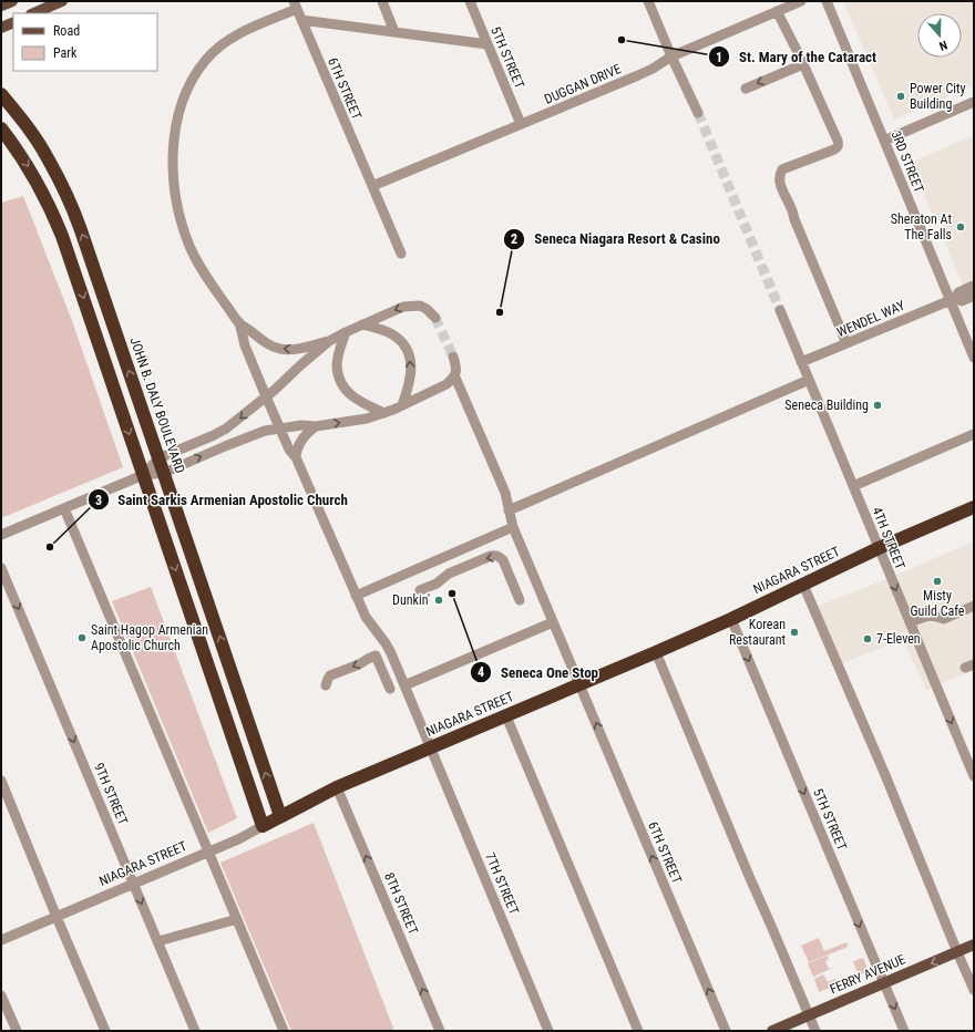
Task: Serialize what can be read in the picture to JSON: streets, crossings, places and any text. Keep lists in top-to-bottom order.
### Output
{
  "streets": {
    "highway": ["JOHN B. DALY BOULEVARD", "NIAGARA STREET"],
    "main road": ["FERRY AVENUE"],
    "street": [
      "5TH STREET",
      "DUGGAN DRIVE",
      "6TH STREET",
      "3RD STREET",
      "WENDEL WAY",
      "4TH STREET",
      "9TH STREET",
      "7TH STREET",
      "8TH STREET"
    ]
  },
  "crossings": [
    ["5TH STREET", "DUGGAN DRIVE"],
    ["5TH STREET", "NIAGARA STREET"],
    ["5TH STREET", "FERRY AVENUE"],
    ["DUGGAN DRIVE", "6TH STREET"],
    ["6TH STREET", "NIAGARA STREET"],
    ["3RD STREET", "WENDEL WAY"],
    ["WENDEL WAY", "4TH STREET"],
    ["JOHN B. DALY BOULEVARD", "NIAGARA STREET"],
    ["4TH STREET", "NIAGARA STREET"],
    ["NIAGARA STREET", "9TH STREET"],
    ["NIAGARA STREET", "7TH STREET"],
    ["NIAGARA STREET", "8TH STREET"]
  ],
  "one_way": ["8TH STREET", "FERRY AVENUE"],
  "places": [
    "St. Mary of the Cataract",
    "Power City Building",
    "Sheraton At The Falls",
    "Seneca Niagara Resort & Casino",
    "Seneca Building",
    "Saint Sarkis Armenian Apostolic Church",
    "Misty Guild Cafe",
    "Seneca One Stop",
    "Dunkin'",
    "Korean Restaurant",
    "Saint Hagop Armenian Apostolic Church",
    "7-Eleven"
  ],
  "legend": ["Road", "Park"],
  "north": "bottom"
}
